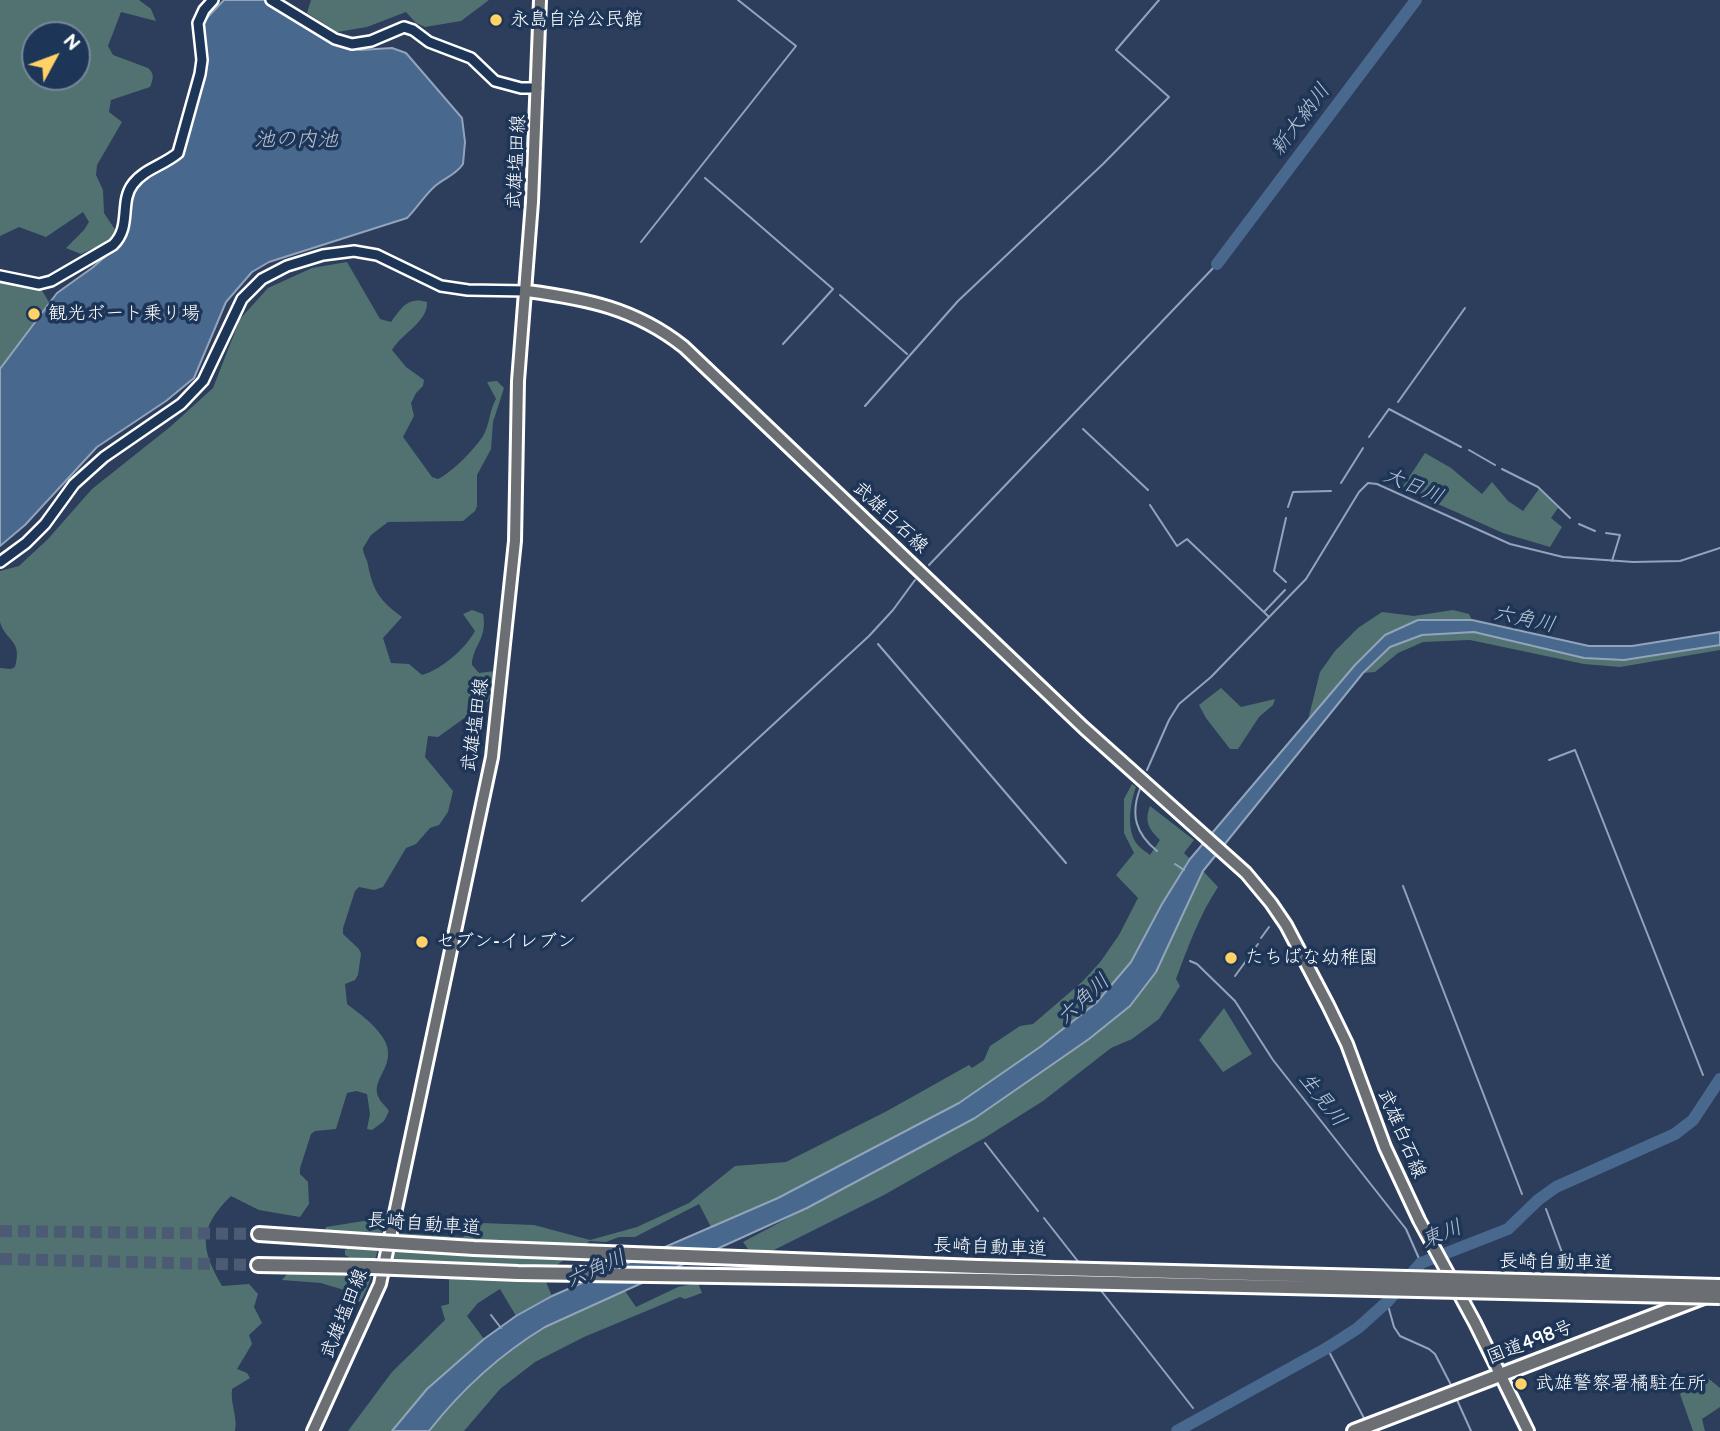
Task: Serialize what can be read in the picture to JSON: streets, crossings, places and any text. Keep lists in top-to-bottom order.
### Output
{
  "streets": {
    "highway": ["長崎自動車道", "国道498号"],
    "main road": ["武雄塩田線", "武雄白石線"]
  },
  "crossings": [
    ["武雄塩田線", "武雄白石線"],
    ["武雄白石線", "国道498号"],
    ["長崎自動車道", "国道498号"]
  ],
  "water": [
    "新大納川",
    "池の内池",
    "大日川",
    "六角川",
    "生見川",
    "東川"
  ],
  "places": [
    "永島自治公民館",
    "観光ボート乗り場",
    "セブン-イレブン",
    "たちばな幼稚園",
    "武雄警察署橘駐在所"
  ],
  "north": "top right"
}
